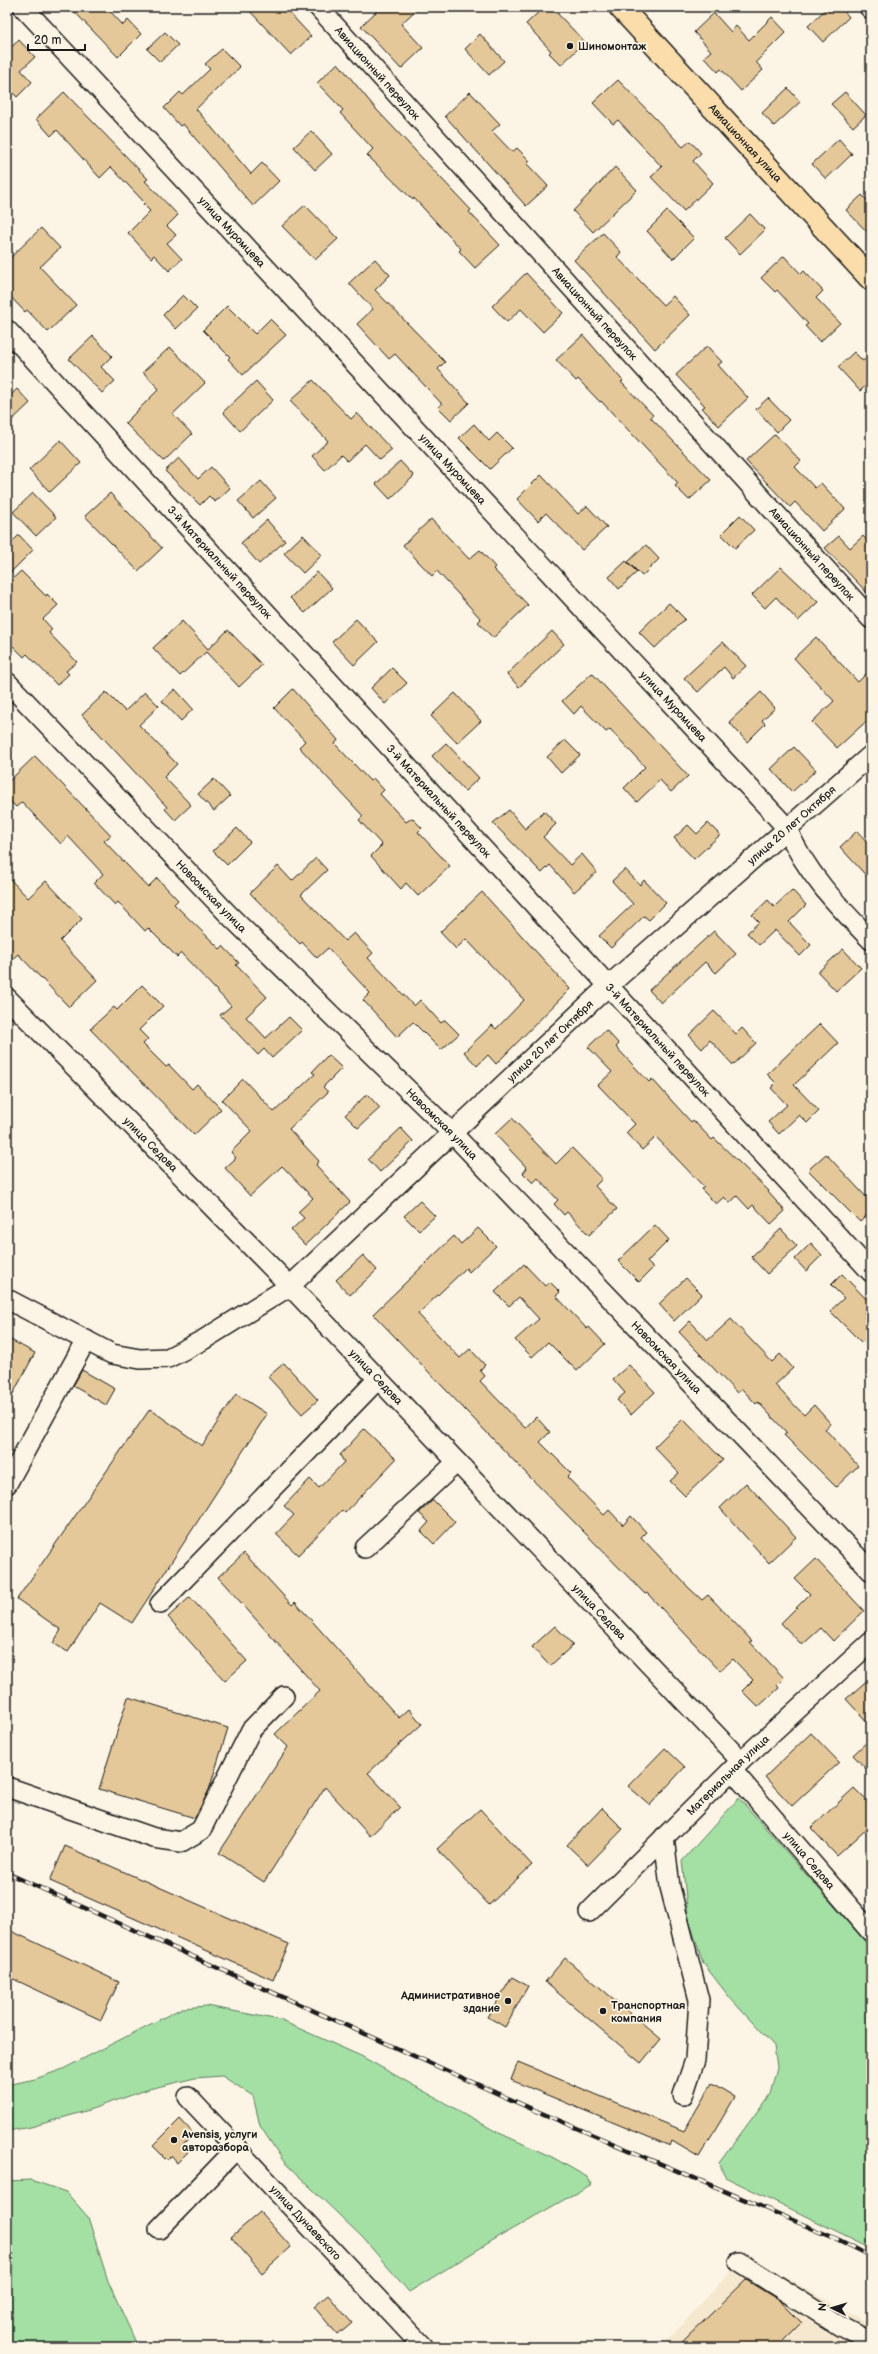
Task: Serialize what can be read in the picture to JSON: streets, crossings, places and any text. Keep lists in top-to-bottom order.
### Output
{
  "streets": {
    "main road": ["Авиационная улица"],
    "street": [
      "Авиационный переулок",
      "улица Муромцева",
      "3-й Материальный переулок",
      "улица 20 лет Октября",
      "Новоомская улица",
      "улица Седова",
      "Материальная улица",
      "улица Дунаевского"
    ]
  },
  "crossings": [
    ["улица Муромцева", "улица 20 лет Октября"],
    ["3-й Материальный переулок", "улица 20 лет Октября"],
    ["улица 20 лет Октября", "Новоомская улица"],
    ["улица 20 лет Октября", "улица Седова"],
    ["улица Седова", "Материальная улица"]
  ],
  "places": [
    "Шиномонтаж",
    "Административное здание",
    "Транспортная компания",
    "Avensis, услуги авторазбора"
  ],
  "scale_bar": "20 m",
  "north": "left"
}
